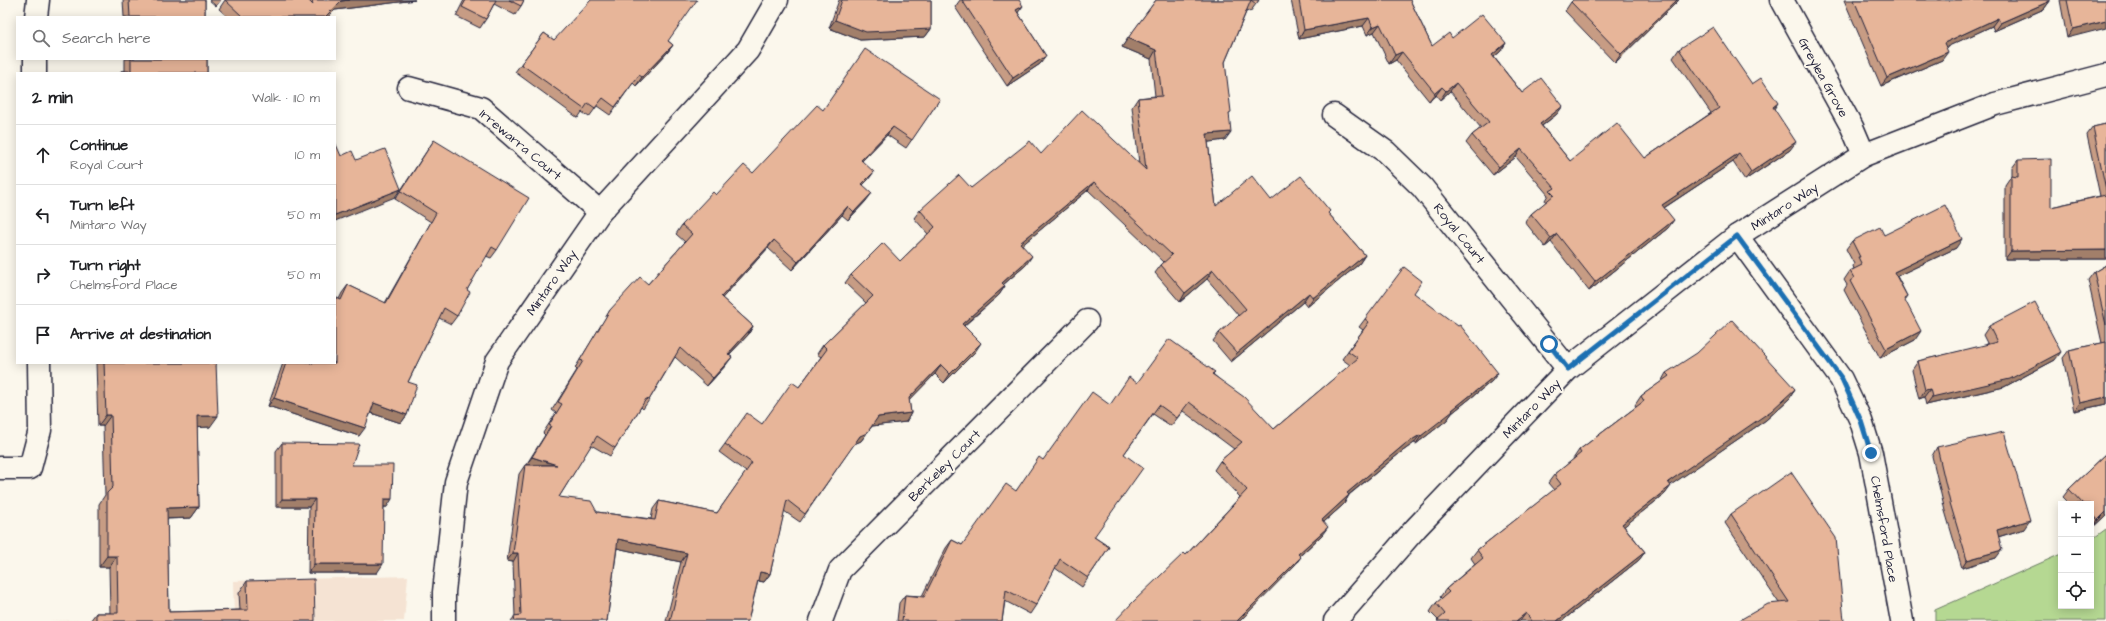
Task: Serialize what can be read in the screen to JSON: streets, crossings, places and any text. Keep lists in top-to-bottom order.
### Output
{
  "streets": {
    "street": [
      "Greylea Grove",
      "Irrewarra Court",
      "Mintaro Way",
      "Royal Court",
      "Berkeley Court",
      "Chelmsford Place"
    ]
  },
  "crossings": [
    ["Greylea Grove", "Mintaro Way"],
    ["Irrewarra Court", "Mintaro Way"],
    ["Mintaro Way", "Royal Court"],
    ["Mintaro Way", "Chelmsford Place"]
  ],
  "page": {
    "search": "Search here",
    "heading": ["2 min", "Walk · 110 m"],
    "list": [
      ["Continue", "Royal Court", "10 m"],
      ["Turn left", "Mintaro Way", "50 m"],
      ["Turn right", "Chelmsford Place", "50 m"],
      "Arrive at destination"
    ],
    "map_buttons": ["+", "−"]
  }
}
